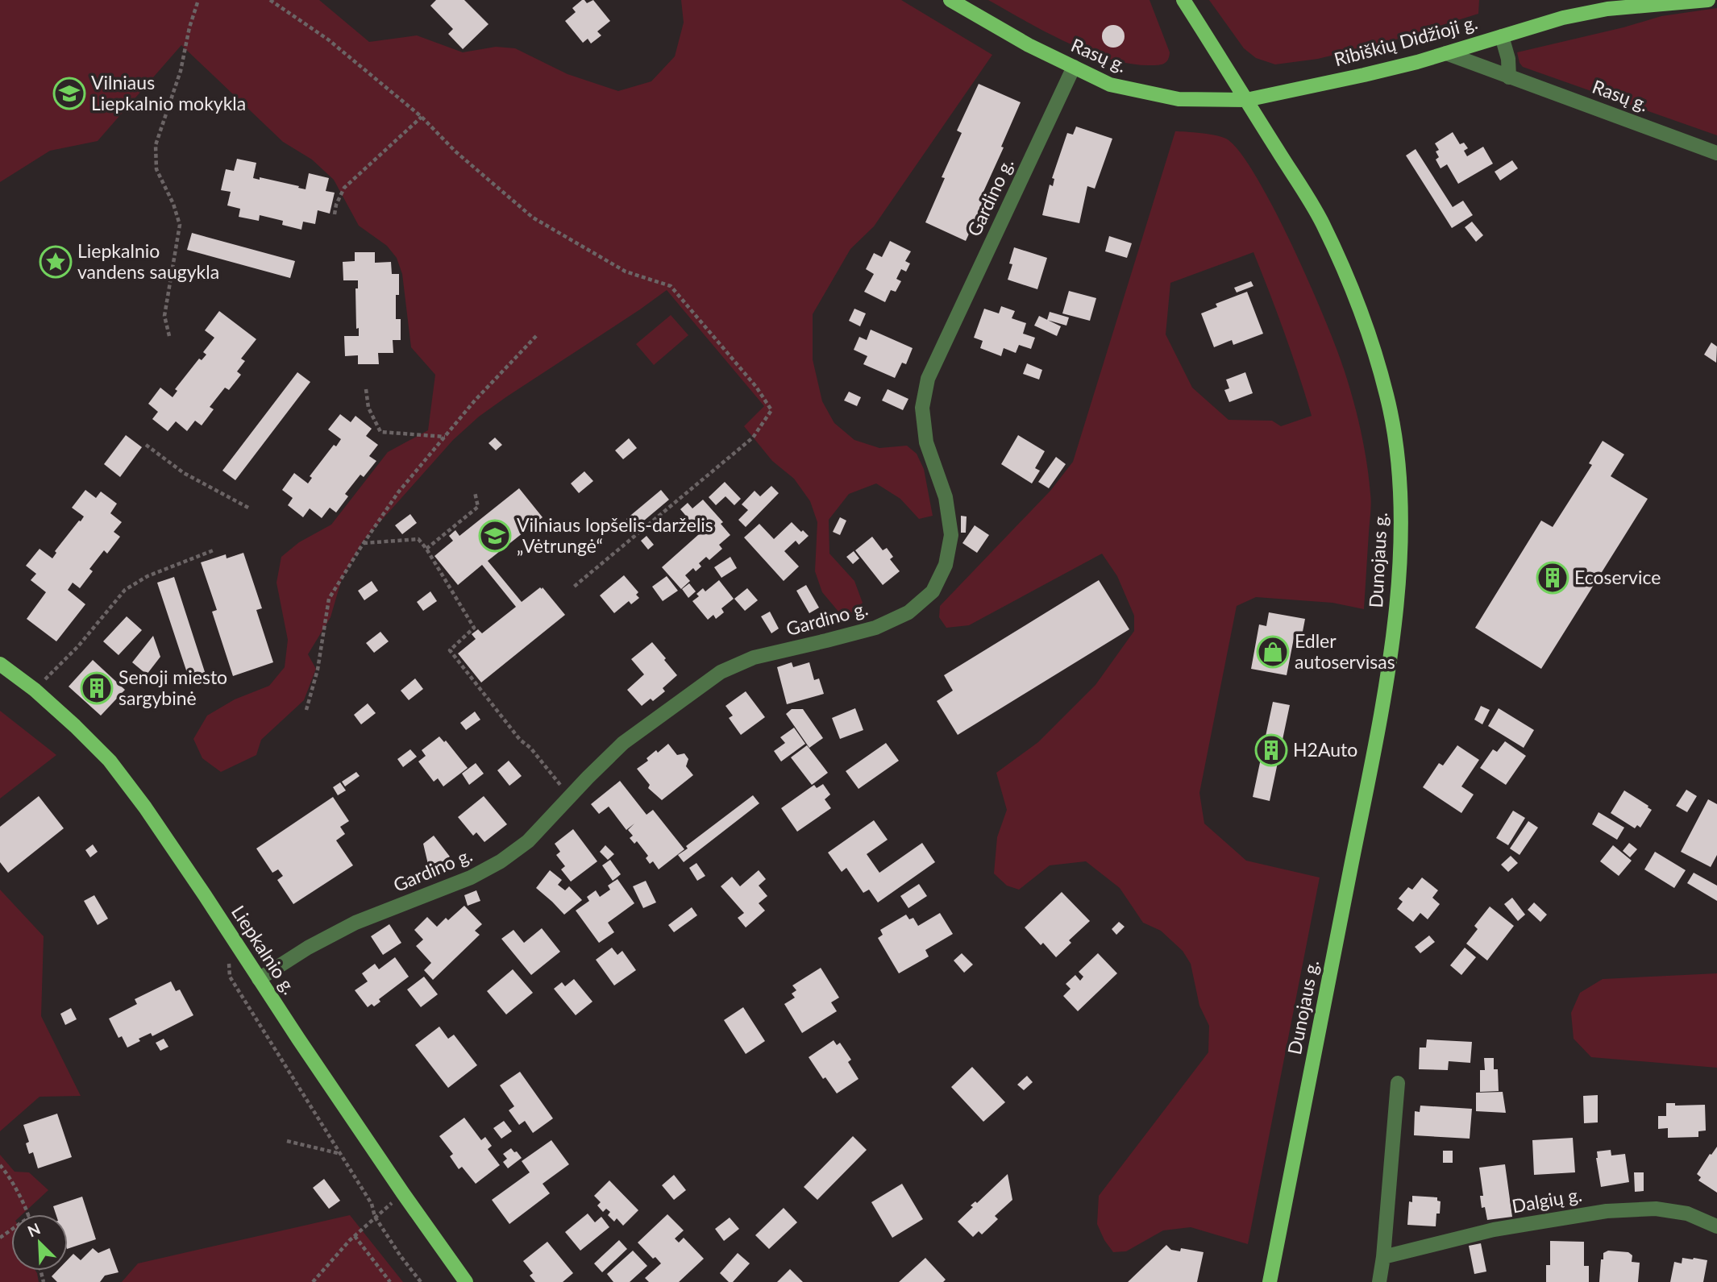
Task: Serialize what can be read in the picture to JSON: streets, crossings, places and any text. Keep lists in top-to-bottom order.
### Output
{
  "streets": {
    "main road": [
      "Ribiškių Didžioji g.",
      "Rasų g.",
      "Dunojaus g.",
      "Liepkalnio g."
    ],
    "street": ["Gardino g.", "Dalgių g."]
  },
  "crossings": [
    ["Ribiškių Didžioji g.", "Rasų g."],
    ["Ribiškių Didžioji g.", "Dunojaus g."],
    ["Rasų g.", "Gardino g."],
    ["Rasų g.", "Dunojaus g."],
    ["Gardino g.", "Liepkalnio g."]
  ],
  "places": {
    "school or university": ["Vilniaus Liepkalnio mokykla", "Vilniaus lopšelis-darželis „Vėtrungė“"],
    "place": ["Liepkalnio vandens saugykla"],
    "building": ["Ecoservice", "Senoji miesto sargybinė", "H2Auto"],
    "shop": ["Edler autoservisas"]
  },
  "north": "top left"
}
